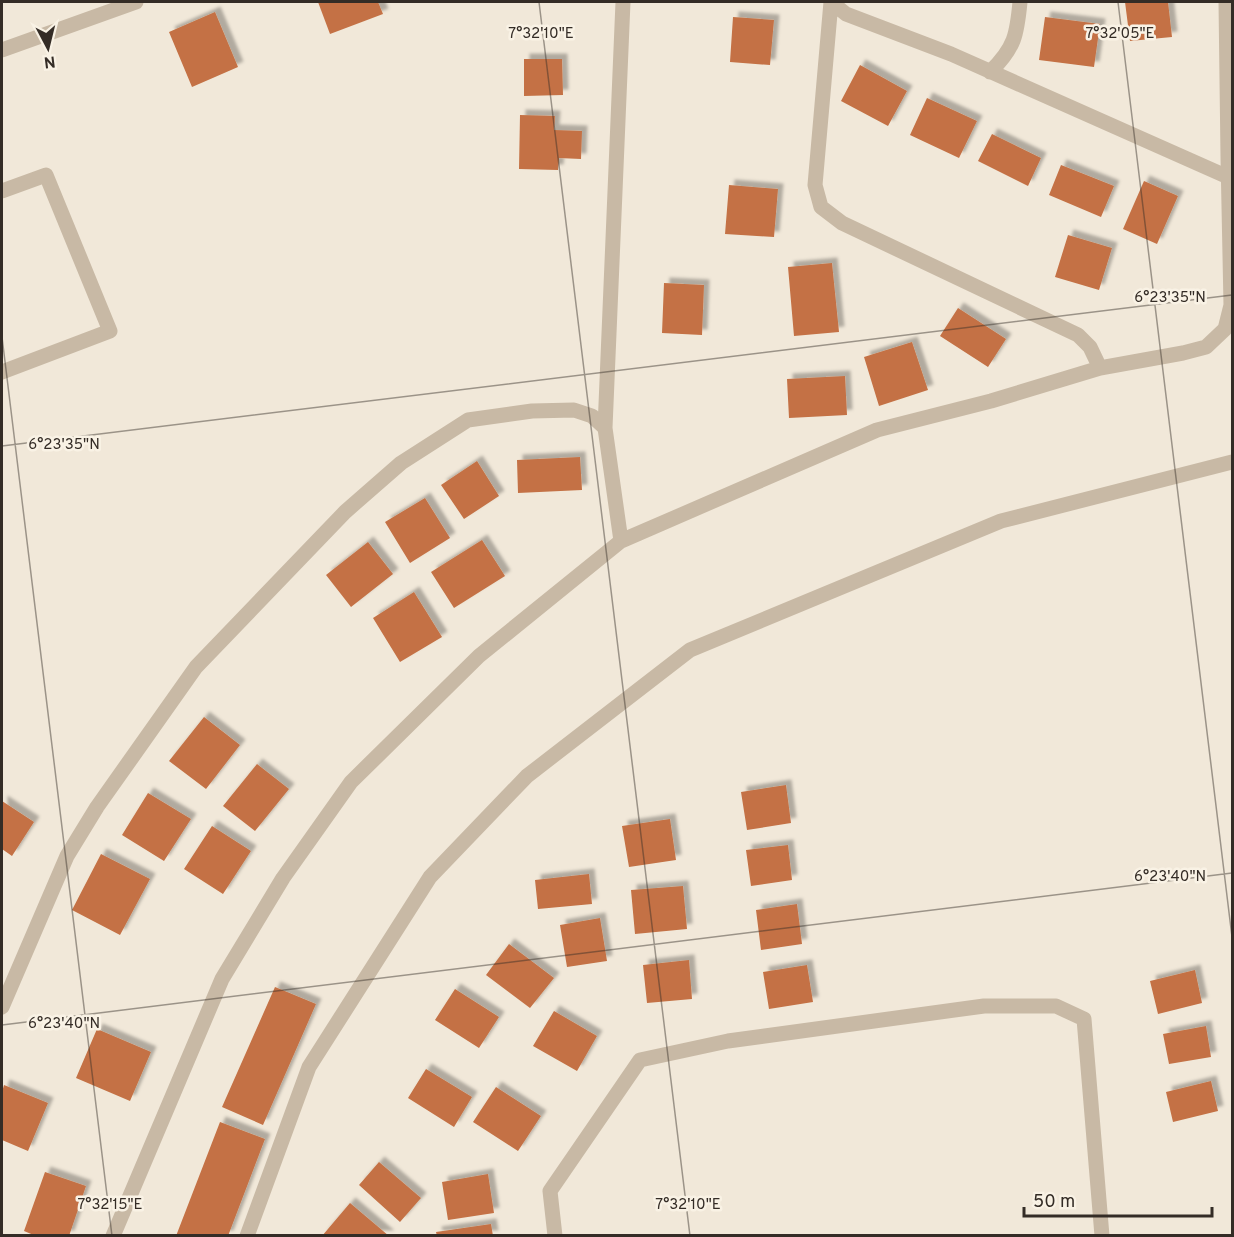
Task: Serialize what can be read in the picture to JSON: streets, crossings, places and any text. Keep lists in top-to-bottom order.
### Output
{
  "scale_bar": "50 m",
  "north": "bottom",
  "coordinates": [
    "7°32'10\"E",
    "7°32'05\"E",
    "6°23'35\"N",
    "6°23'40\"N",
    "7°32'15\"E"
  ]
}
